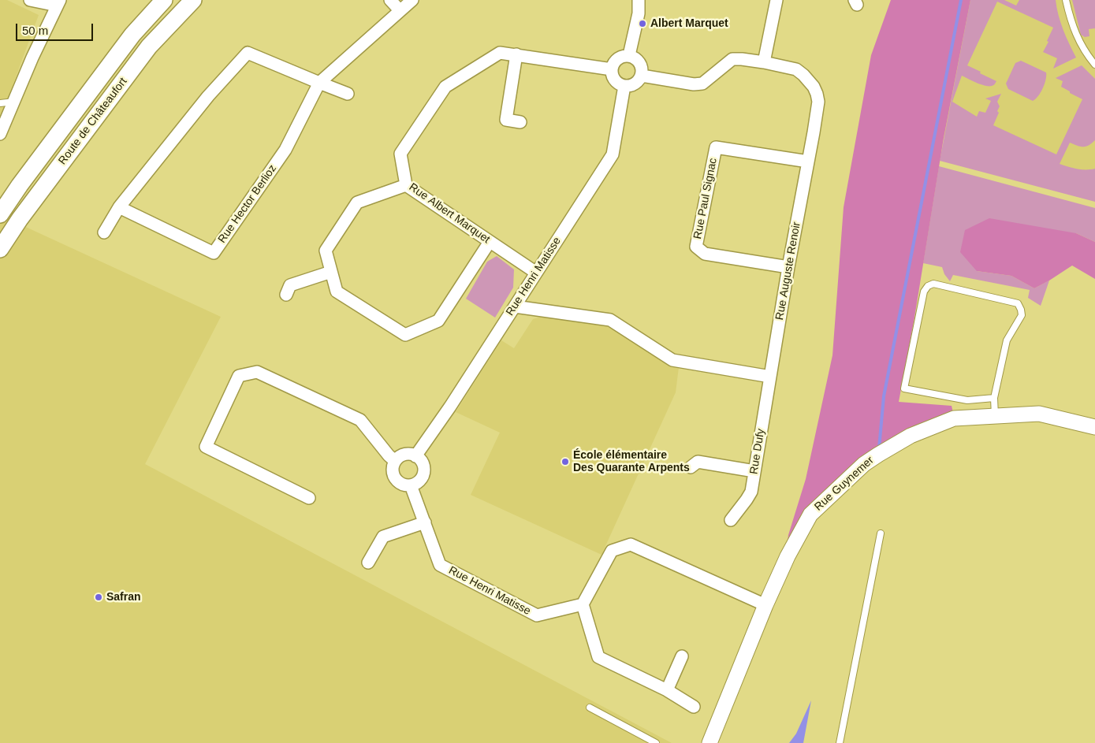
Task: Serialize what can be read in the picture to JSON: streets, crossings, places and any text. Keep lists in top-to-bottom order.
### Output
{
  "streets": {
    "main road": ["Route de Châteaufort"],
    "street": [
      "Rue Paul Signac",
      "Rue Hector Berlioz",
      "Rue Albert Marquet",
      "Rue Auguste Renoir",
      "Rue Henri Matisse",
      "Rue Dufy",
      "Rue Guynemer"
    ]
  },
  "crossings": [
    ["Rue Paul Signac", "Rue Auguste Renoir"],
    ["Rue Albert Marquet", "Rue Auguste Renoir"],
    ["Rue Albert Marquet", "Rue Henri Matisse"],
    ["Rue Auguste Renoir", "Rue Henri Matisse"],
    ["Rue Auguste Renoir", "Rue Dufy"]
  ],
  "places": ["Albert Marquet", "École élémentaire Des Quarante Arpents", "Safran"],
  "scale_bar": "50 m"
}
